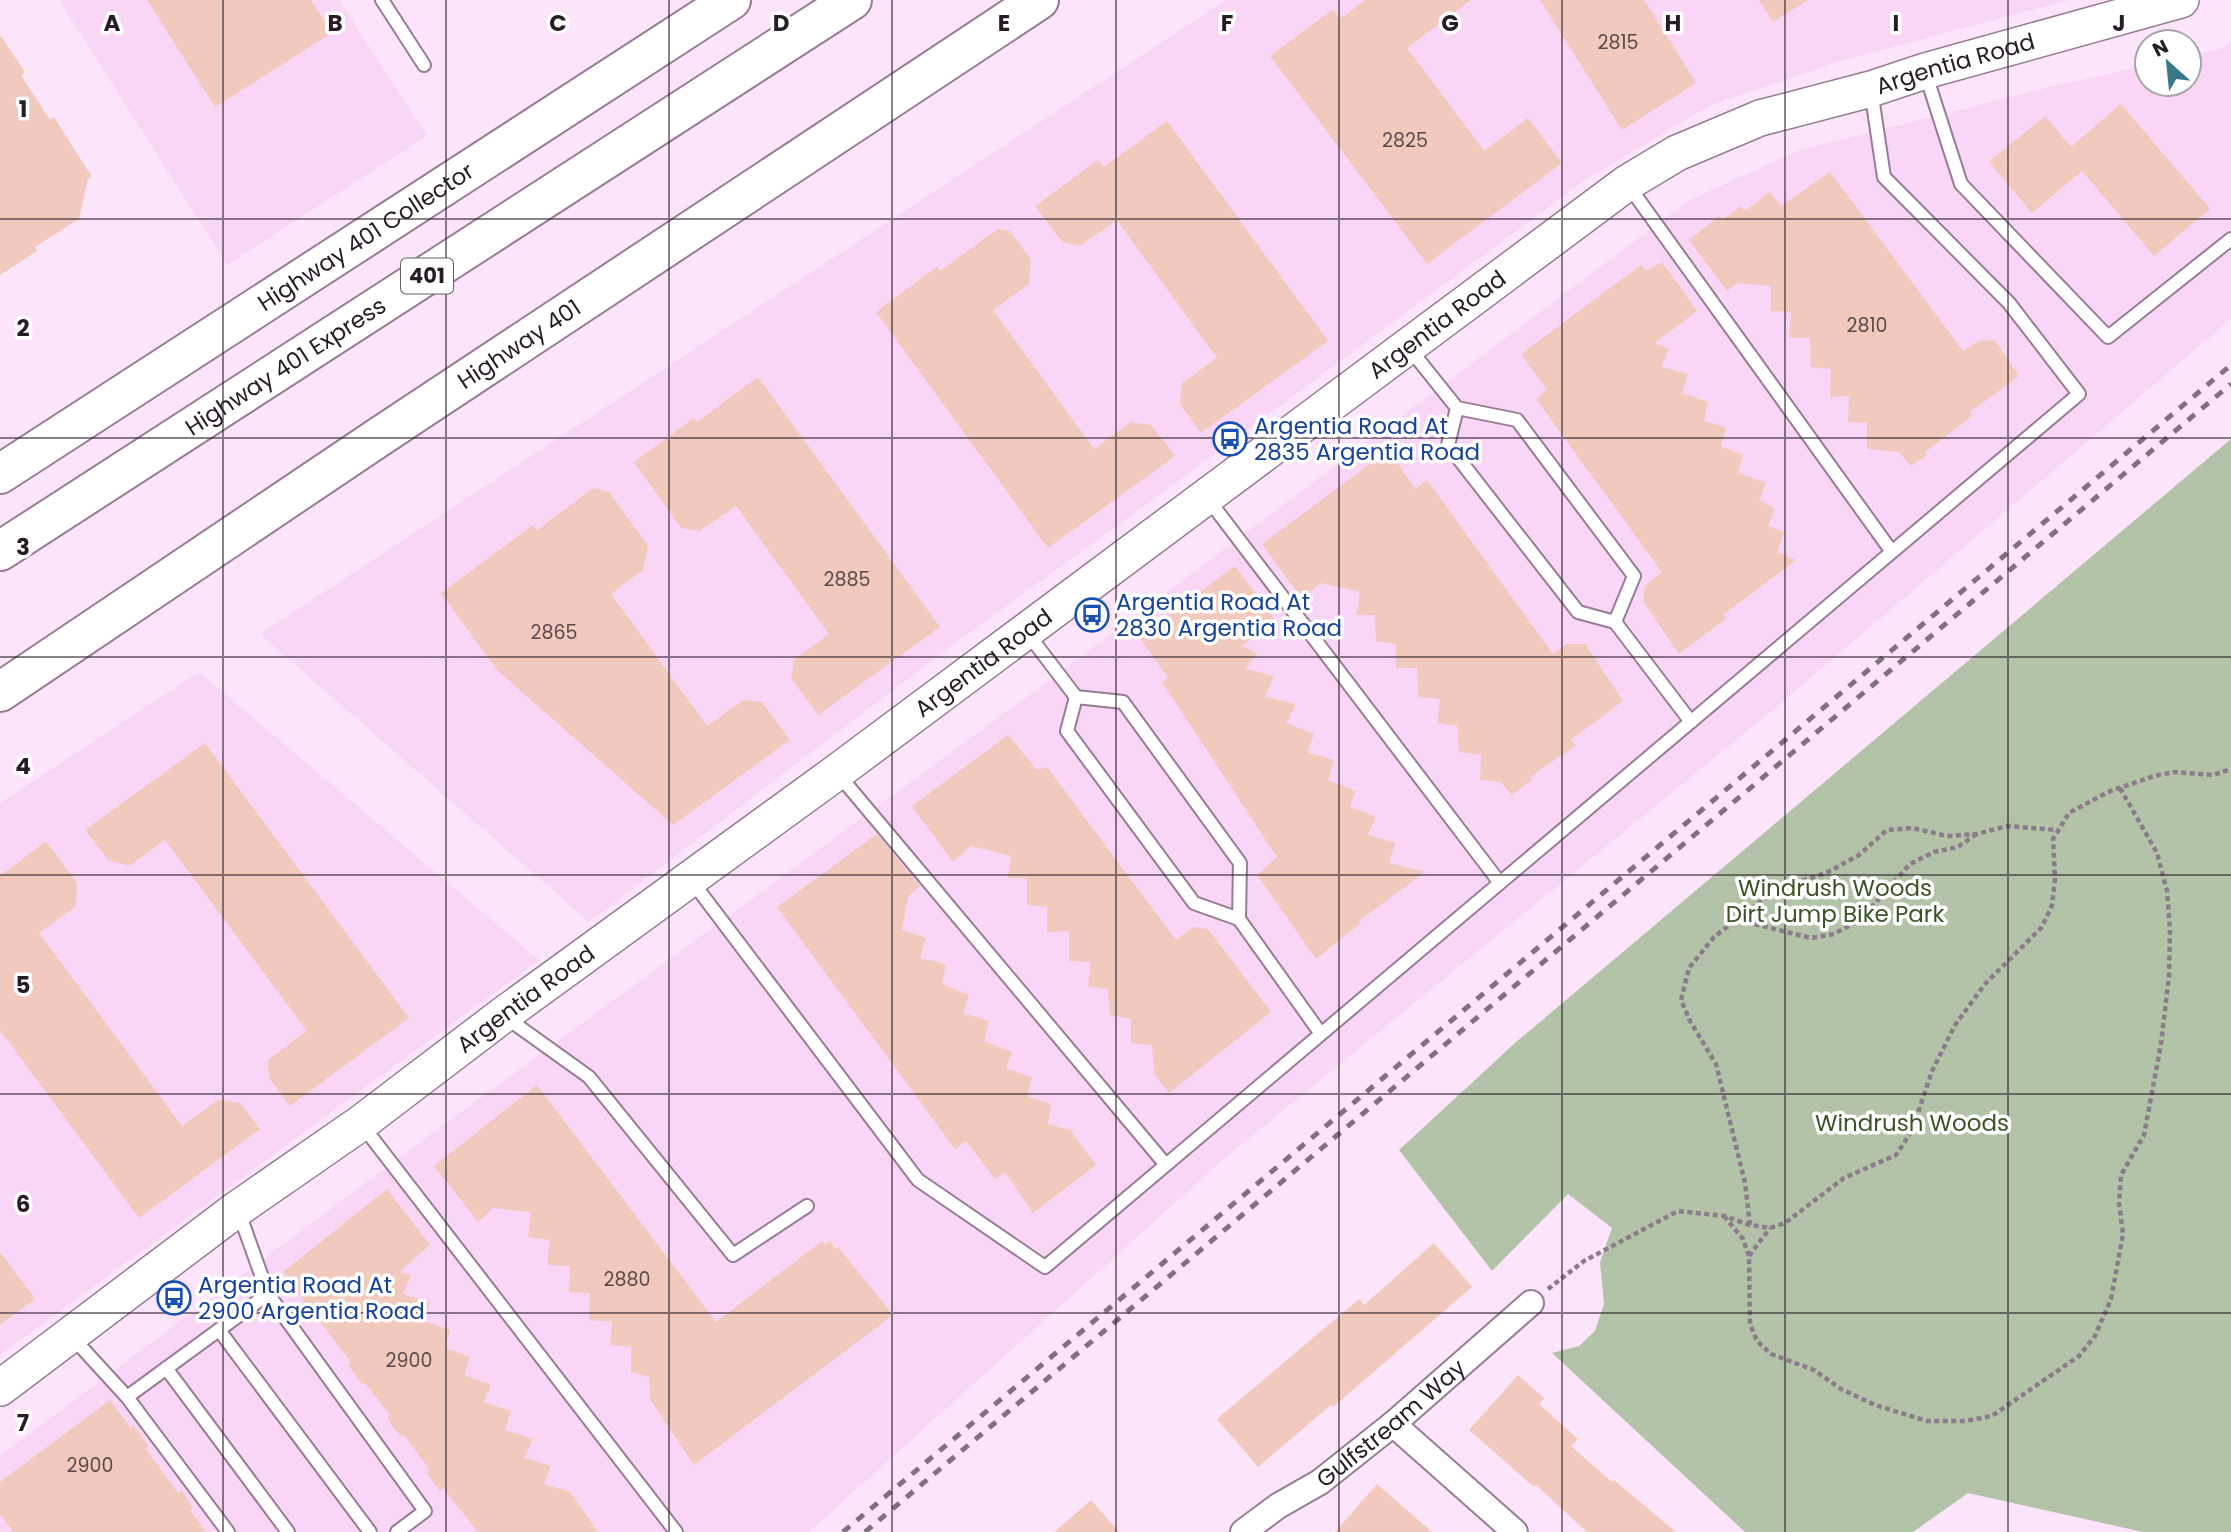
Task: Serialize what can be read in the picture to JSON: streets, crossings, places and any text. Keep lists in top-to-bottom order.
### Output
{
  "streets": {
    "highway": [
      "Highway 401 Collector",
      "401",
      "Highway 401",
      "Highway 401 Express"
    ],
    "street": ["Argentia Road", "Gulfstream Way"]
  },
  "parks": ["Windrush Woods Dirt Jump Bike Park", "Windrush Woods"],
  "places": {
    "bus stop": ["Argentia Road At 2835 Argentia Road", "Argentia Road At 2830 Argentia Road", "Argentia Road At 2900 Argentia Road"]
  },
  "house_numbers": [
    "2815",
    "2825",
    "2810",
    "2885",
    "2865",
    "2880",
    "2900",
    "2900"
  ],
  "north": "top left",
  "grid": {
    "columns": [
      "A",
      "B",
      "C",
      "D",
      "E",
      "F",
      "G",
      "H",
      "I",
      "J"
    ],
    "rows": [
      "1",
      "2",
      "3",
      "4",
      "5",
      "6",
      "7"
    ]
  }
}
